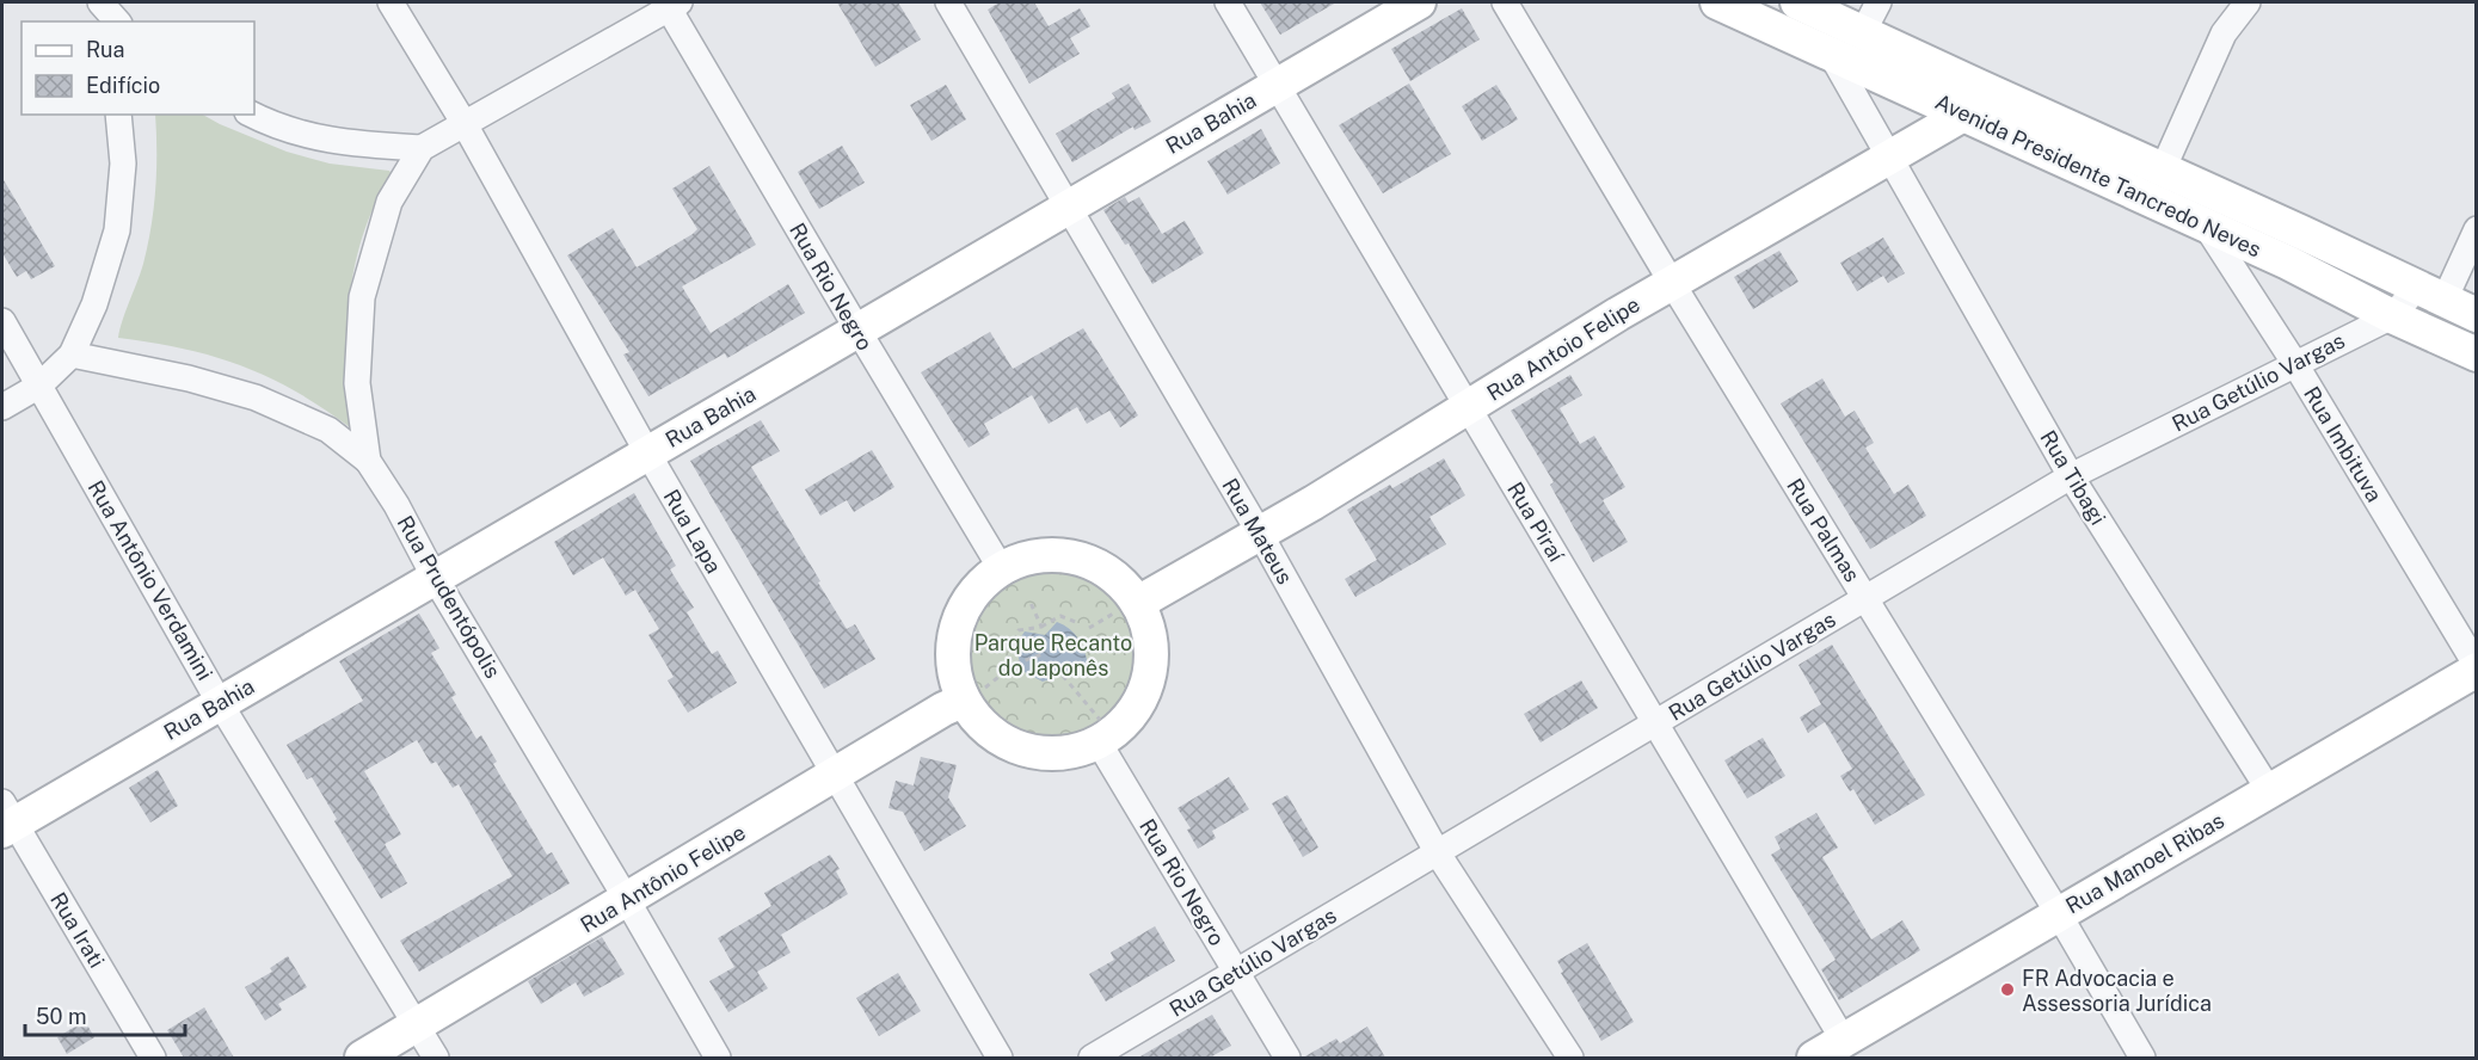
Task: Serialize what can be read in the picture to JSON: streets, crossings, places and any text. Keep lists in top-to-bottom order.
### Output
{
  "streets": {
    "street": [
      "Rua Bahia",
      "Avenida Presidente Tancredo Neves",
      "Rua Rio Negro",
      "Rua Antoio Felipe",
      "Rua Getúlio Vargas",
      "Rua Imbituva",
      "Rua Tibagi",
      "Rua Piraí",
      "Rua Palmas",
      "Rua Lapa",
      "Rua Mateus",
      "Rua Antônio Verdamini",
      "Rua Prudentópolis",
      "Rua Manoel Ribas",
      "Rua Antônio Felipe",
      "Rua Irati"
    ]
  },
  "crossings": [
    ["Rua Bahia", "Rua Rio Negro"],
    ["Rua Bahia", "Rua Piraí"],
    ["Rua Bahia", "Rua Lapa"],
    ["Rua Bahia", "Rua Mateus"],
    ["Rua Bahia", "Rua Antônio Verdamini"],
    ["Rua Bahia", "Rua Prudentópolis"],
    ["Rua Bahia", "Rua Irati"],
    ["Avenida Presidente Tancredo Neves", "Rua Antoio Felipe"],
    ["Avenida Presidente Tancredo Neves", "Rua Getúlio Vargas"],
    ["Avenida Presidente Tancredo Neves", "Rua Imbituva"],
    ["Avenida Presidente Tancredo Neves", "Rua Tibagi"],
    ["Rua Rio Negro", "Rua Antoio Felipe"],
    ["Rua Rio Negro", "Rua Getúlio Vargas"],
    ["Rua Rio Negro", "Rua Prudentópolis"],
    ["Rua Rio Negro", "Rua Antônio Felipe"],
    ["Rua Antoio Felipe", "Rua Tibagi"],
    ["Rua Antoio Felipe", "Rua Piraí"],
    ["Rua Antoio Felipe", "Rua Palmas"],
    ["Rua Antoio Felipe", "Rua Mateus"],
    ["Rua Antoio Felipe", "Rua Antônio Felipe"],
    ["Rua Getúlio Vargas", "Rua Imbituva"],
    ["Rua Getúlio Vargas", "Rua Tibagi"],
    ["Rua Getúlio Vargas", "Rua Piraí"],
    ["Rua Getúlio Vargas", "Rua Palmas"],
    ["Rua Getúlio Vargas", "Rua Mateus"],
    ["Rua Imbituva", "Rua Manoel Ribas"],
    ["Rua Tibagi", "Rua Manoel Ribas"],
    ["Rua Piraí", "Rua Manoel Ribas"],
    ["Rua Palmas", "Rua Manoel Ribas"],
    ["Rua Lapa", "Rua Prudentópolis"],
    ["Rua Lapa", "Rua Antônio Felipe"],
    ["Rua Antônio Verdamini", "Rua Antônio Felipe"],
    ["Rua Prudentópolis", "Rua Antônio Felipe"]
  ],
  "parks": ["Parque Recanto do Japonês"],
  "places": ["FR Advocacia e Assessoria Jurídica"],
  "legend": ["Rua", "Edifício"],
  "scale_bar": "50 m"
}
